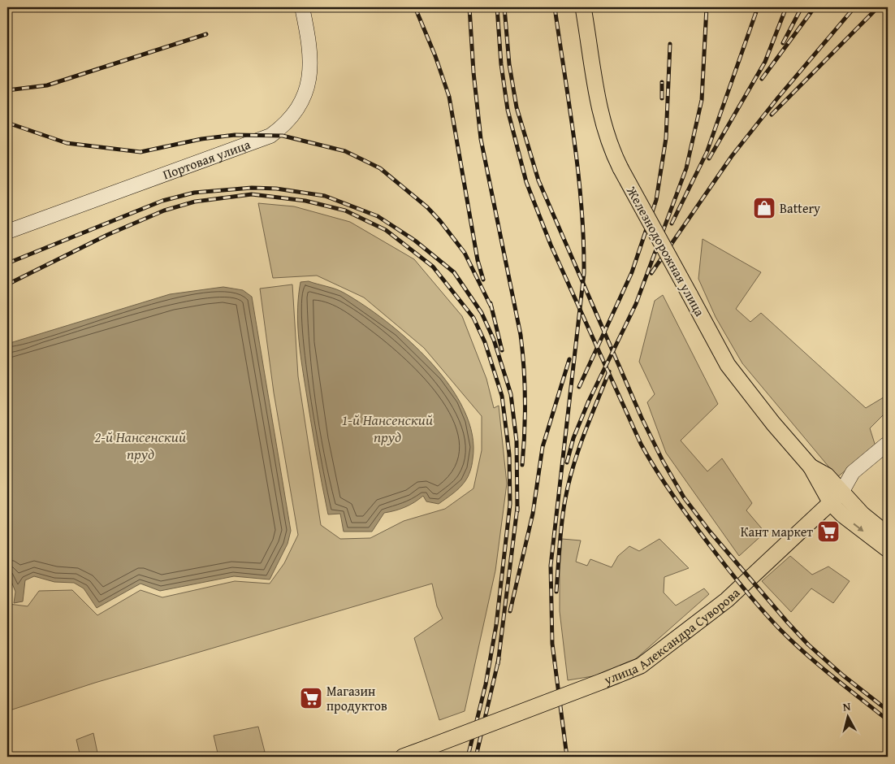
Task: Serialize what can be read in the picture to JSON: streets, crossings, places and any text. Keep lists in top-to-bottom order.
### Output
{
  "streets": {
    "main road": ["Портовая улица", "Железнодорожная улица", "улица Александра Суворова"]
  },
  "crossings": [
    ["Железнодорожная улица", "улица Александра Суворова"]
  ],
  "water": ["1-й Нансенский пруд", "2-й Нансенский пруд"],
  "places": {
    "shop": ["Battery"],
    "supermarket": ["Кант маркет", "Магазин продуктов"]
  },
  "north": "top"
}
